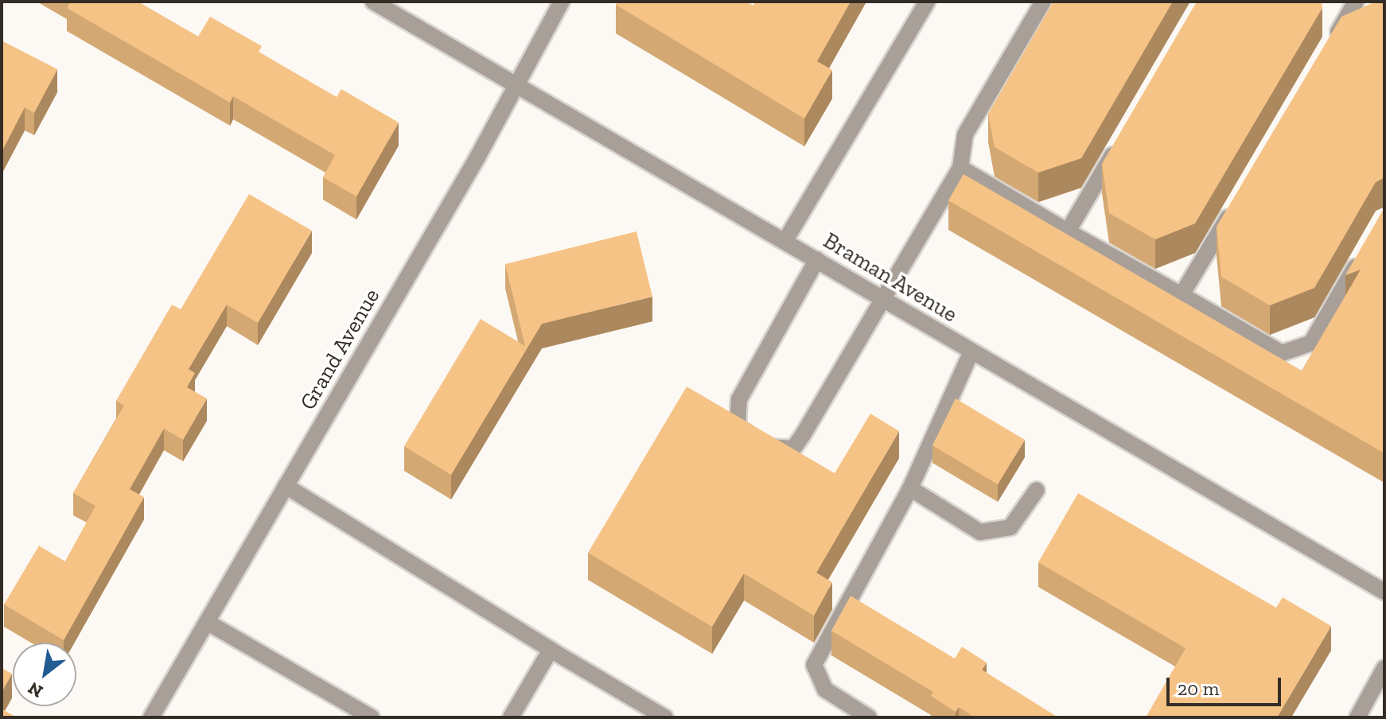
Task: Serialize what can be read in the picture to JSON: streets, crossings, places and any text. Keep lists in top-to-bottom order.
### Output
{
  "streets": {
    "street": ["Braman Avenue", "Grand Avenue"]
  },
  "crossings": [
    ["Braman Avenue", "Grand Avenue"]
  ],
  "scale_bar": "20 m",
  "north": "bottom left"
}
